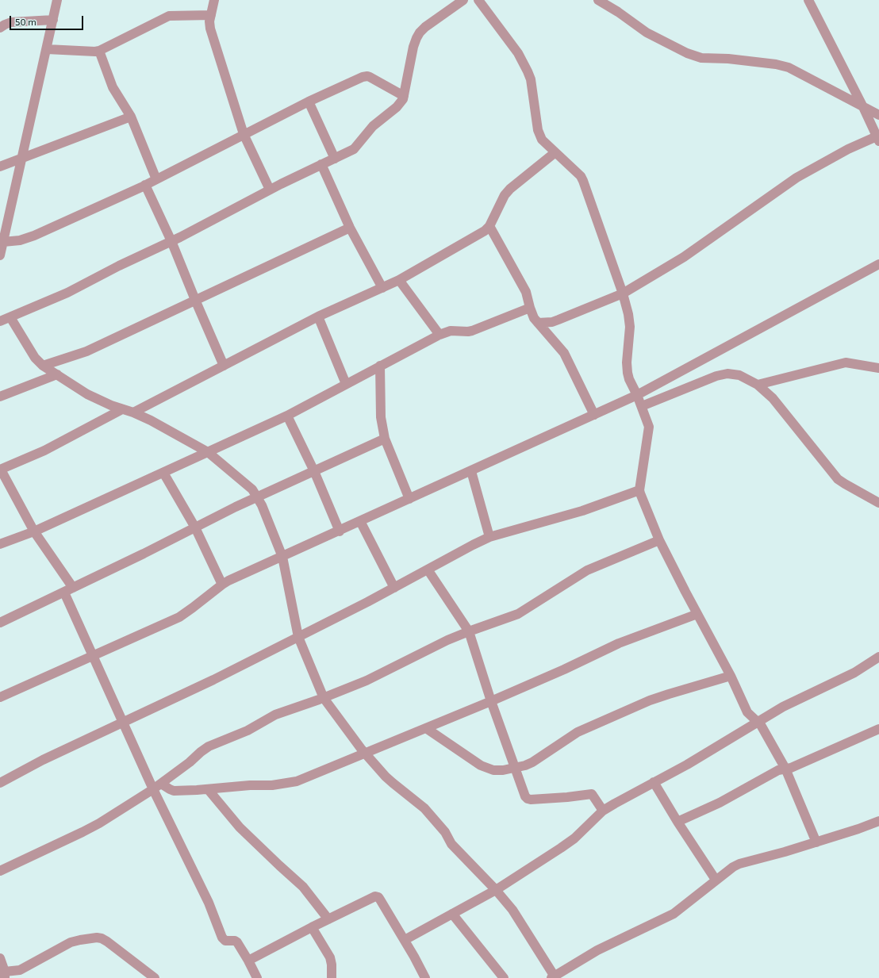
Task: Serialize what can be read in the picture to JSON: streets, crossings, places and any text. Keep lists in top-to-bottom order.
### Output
{
  "scale_bar": "50 m"
}
